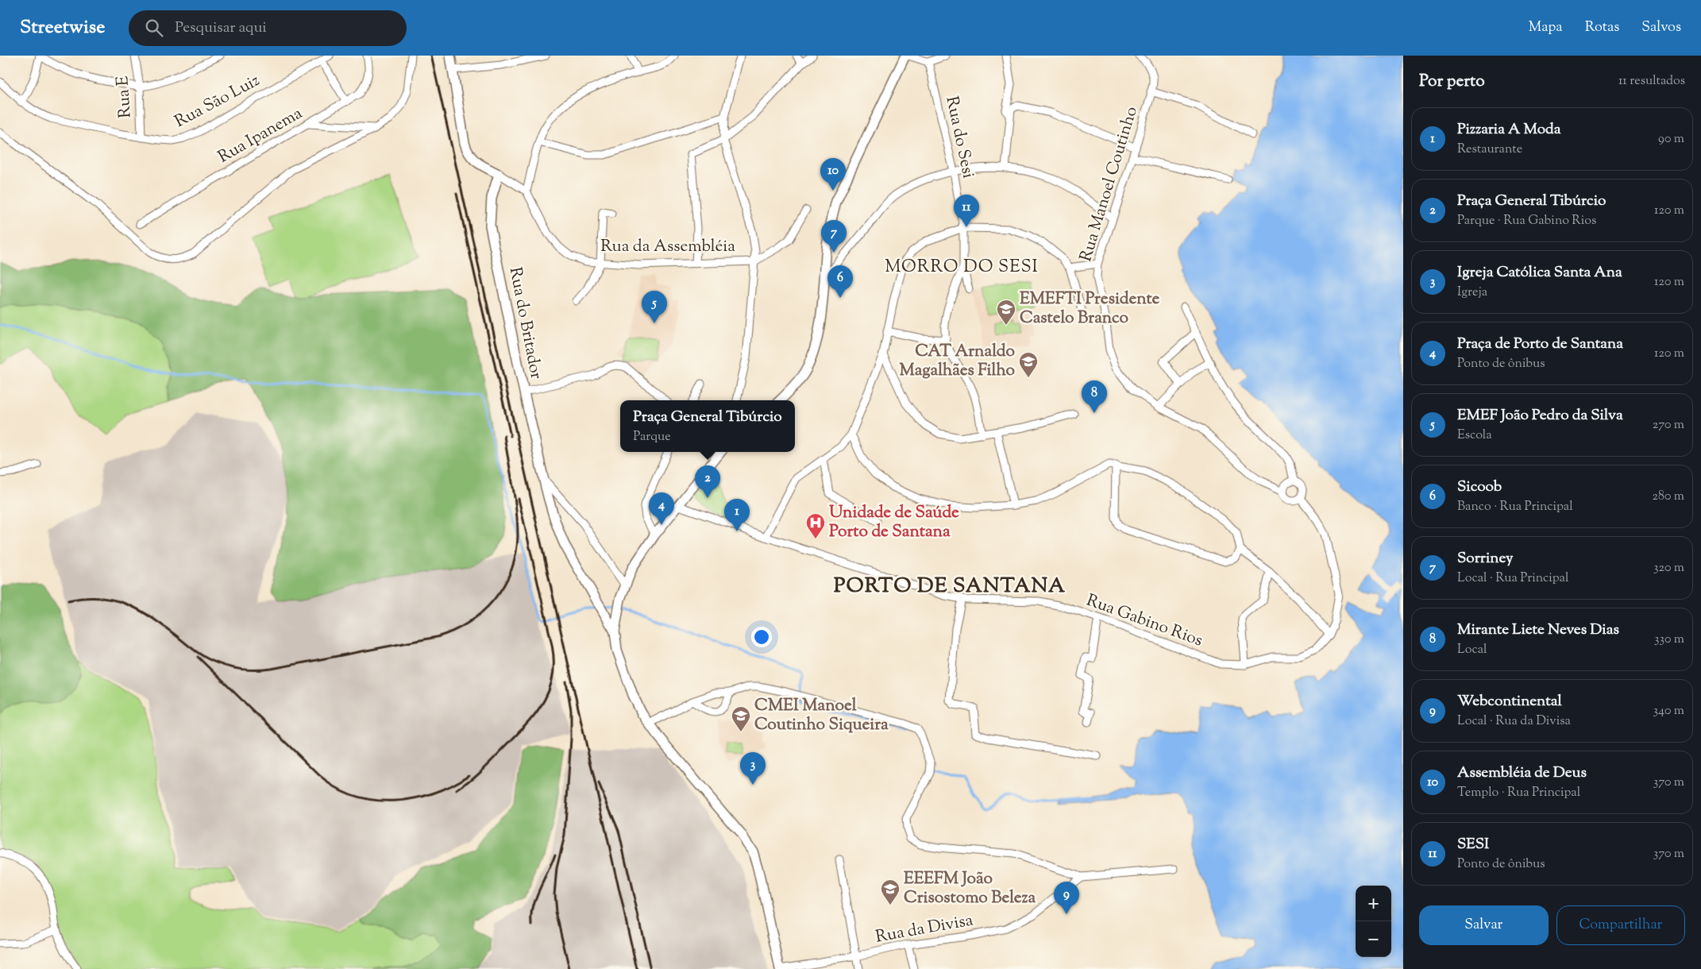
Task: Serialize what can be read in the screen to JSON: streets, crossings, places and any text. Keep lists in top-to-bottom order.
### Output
{
  "streets": {
    "street": [
      "Rua E",
      "Rua São Luiz",
      "Rua Ipanema",
      "Rua do Sesi",
      "Rua Manoel Coutinho",
      "Rua da Assembléia",
      "Rua do Britador",
      "Rua Gabino Rios",
      "Rua da Divisa"
    ]
  },
  "crossings": [
    ["Rua E", "Rua São Luiz"],
    ["Rua Manoel Coutinho", "Rua Gabino Rios"]
  ],
  "districts": ["MORRO DO SESI", "PORTO DE SANTANA"],
  "places": {
    "school or university": [
      "EMEFTI Presidente Castelo Branco",
      "CAT Arnaldo Magalhães Filho",
      "CMEI Manoel Coutinho Siqueira",
      "EEEFM João Crisostomo Beleza"
    ],
    "hospital": ["Unidade de Saúde Porto de Santana"]
  },
  "page": {
    "header": "Streetwise",
    "search": "Pesquisar aqui",
    "nav": ["Mapa", "Rotas", "Salvos"],
    "heading": ["Por perto", "11 resultados"],
    "list": [
      {
        "mark": "1",
        "name": "Pizzaria A Moda",
        "note": "Restaurante",
        "value": "90 m"
      },
      {
        "mark": "2",
        "name": "Praça General Tibúrcio",
        "note": "Parque · Rua Gabino Rios",
        "value": "120 m"
      },
      {
        "mark": "3",
        "name": "Igreja Católica Santa Ana",
        "note": "Igreja",
        "value": "120 m"
      },
      {
        "mark": "4",
        "name": "Praça de Porto de Santana",
        "note": "Ponto de ônibus",
        "value": "120 m"
      },
      {
        "mark": "5",
        "name": "EMEF João Pedro da Silva",
        "note": "Escola",
        "value": "270 m"
      },
      {
        "mark": "6",
        "name": "Sicoob",
        "note": "Banco · Rua Principal",
        "value": "280 m"
      },
      {
        "mark": "7",
        "name": "Sorriney",
        "note": "Local · Rua Principal",
        "value": "320 m"
      },
      {
        "mark": "8",
        "name": "Mirante Liete Neves Dias",
        "note": "Local",
        "value": "330 m"
      },
      {
        "mark": "9",
        "name": "Webcontinental",
        "note": "Local · Rua da Divisa",
        "value": "340 m"
      },
      {
        "mark": "10",
        "name": "Assembléia de Deus",
        "note": "Templo · Rua Principal",
        "value": "370 m"
      },
      {
        "mark": "11",
        "name": "SESI",
        "note": "Ponto de ônibus",
        "value": "370 m"
      }
    ],
    "pins": [
      "10",
      "11",
      "7",
      "6",
      "5",
      "8",
      "2",
      "4",
      "1",
      "3",
      "9"
    ],
    "popup": ["Praça General Tibúrcio", "Parque"],
    "map_buttons": ["+", "−"],
    "buttons": ["Salvar", "Compartilhar"]
  }
}
